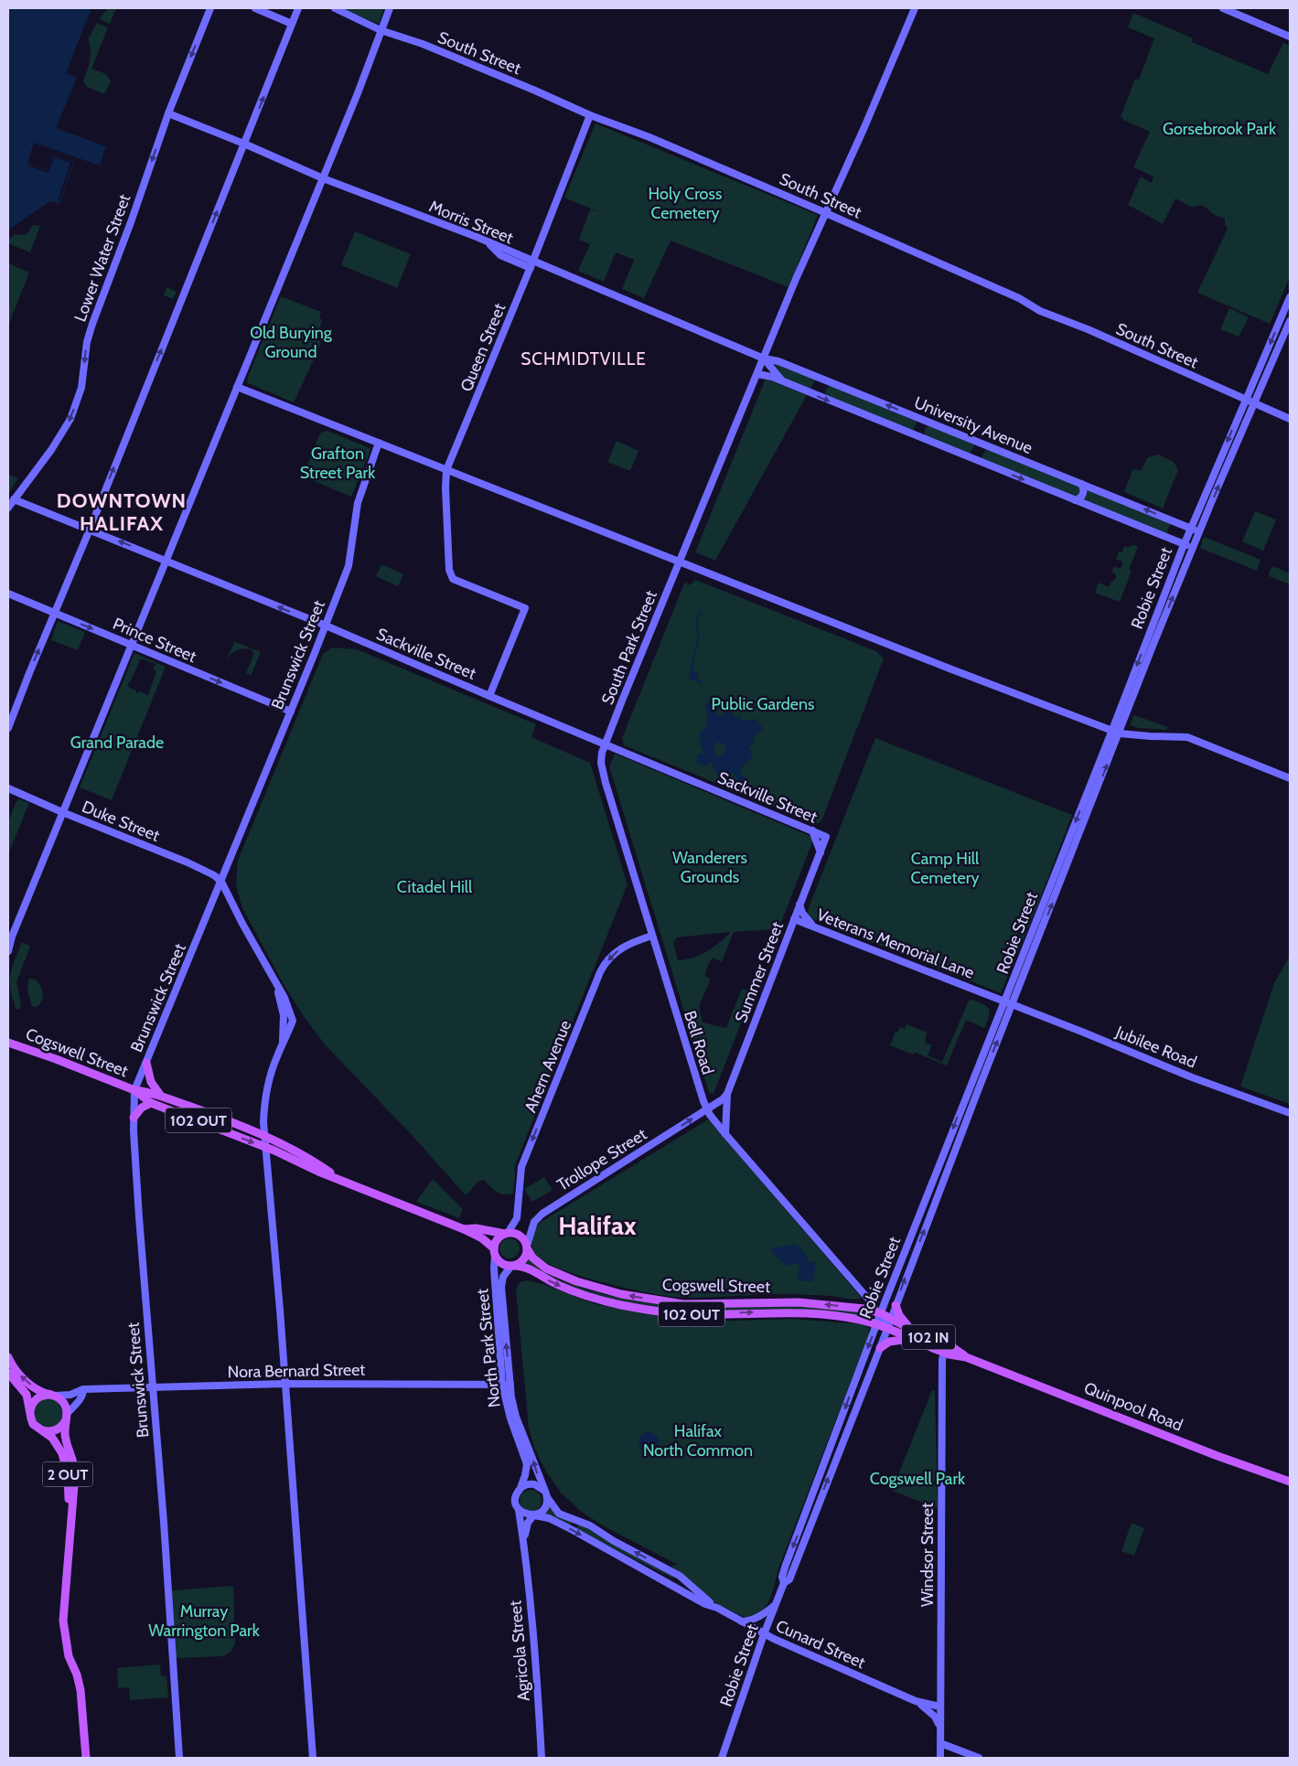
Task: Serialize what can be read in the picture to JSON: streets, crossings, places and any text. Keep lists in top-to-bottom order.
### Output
{
  "streets": {
    "main road": [
      "Cogswell Street",
      "102 OUT",
      "102 IN",
      "Quinpool Road",
      "2 OUT"
    ],
    "street": [
      "South Street",
      "Morris Street",
      "Lower Water Street",
      "Queen Street",
      "University Avenue",
      "Robie Street",
      "Prince Street",
      "South Park Street",
      "Sackville Street",
      "Brunswick Street",
      "Duke Street",
      "Veterans Memorial Lane",
      "Summer Street",
      "Bell Road",
      "Jubilee Road",
      "Ahern Avenue",
      "Trollope Street",
      "North Park Street",
      "Nora Bernard Street",
      "Windsor Street",
      "Cunard Street",
      "Agricola Street"
    ]
  },
  "crossings": [
    ["South Street", "Queen Street"],
    ["South Street", "Robie Street"],
    ["South Street", "South Park Street"],
    ["Morris Street", "Lower Water Street"],
    ["Morris Street", "Queen Street"],
    ["Morris Street", "University Avenue"],
    ["Morris Street", "South Park Street"],
    ["Lower Water Street", "Sackville Street"],
    ["Queen Street", "Sackville Street"],
    ["University Avenue", "Robie Street"],
    ["University Avenue", "South Park Street"],
    ["Robie Street", "Veterans Memorial Lane"],
    ["Robie Street", "Bell Road"],
    ["Robie Street", "Jubilee Road"],
    ["Robie Street", "Cogswell Street"],
    ["Robie Street", "Quinpool Road"],
    ["Robie Street", "Cunard Street"],
    ["Prince Street", "Brunswick Street"],
    ["South Park Street", "Sackville Street"],
    ["South Park Street", "Bell Road"],
    ["Sackville Street", "Brunswick Street"],
    ["Sackville Street", "Summer Street"],
    ["Sackville Street", "Bell Road"],
    ["Brunswick Street", "Duke Street"],
    ["Brunswick Street", "Cogswell Street"],
    ["Brunswick Street", "Nora Bernard Street"],
    ["Veterans Memorial Lane", "Summer Street"],
    ["Veterans Memorial Lane", "Jubilee Road"],
    ["Bell Road", "Cogswell Street"],
    ["Bell Road", "Ahern Avenue"],
    ["Bell Road", "Trollope Street"],
    ["Bell Road", "Quinpool Road"],
    ["Cogswell Street", "Ahern Avenue"],
    ["Cogswell Street", "102 OUT"],
    ["Cogswell Street", "Trollope Street"],
    ["Cogswell Street", "North Park Street"],
    ["Cogswell Street", "Quinpool Road"],
    ["Ahern Avenue", "102 OUT"],
    ["Ahern Avenue", "Trollope Street"],
    ["Ahern Avenue", "North Park Street"],
    ["102 OUT", "Trollope Street"],
    ["102 OUT", "North Park Street"],
    ["Trollope Street", "North Park Street"],
    ["North Park Street", "Nora Bernard Street"],
    ["North Park Street", "Cunard Street"],
    ["North Park Street", "Agricola Street"],
    ["Nora Bernard Street", "2 OUT"],
    ["Quinpool Road", "Windsor Street"],
    ["Windsor Street", "Cunard Street"],
    ["Cunard Street", "Agricola Street"]
  ],
  "one_way": [
    "Lower Water Street",
    "Prince Street",
    "Ahern Avenue",
    "Trollope Street"
  ],
  "districts": ["SCHMIDTVILLE", "DOWNTOWN HALIFAX", "Halifax"],
  "parks": [
    "Gorsebrook Park",
    "Holy Cross Cemetery",
    "Old Burying Ground",
    "Grafton Street Park",
    "Public Gardens",
    "Grand Parade",
    "Wanderers Grounds",
    "Camp Hill Cemetery",
    "Citadel Hill",
    "Halifax North Common",
    "Cogswell Park",
    "Murray Warrington Park"
  ]
}
